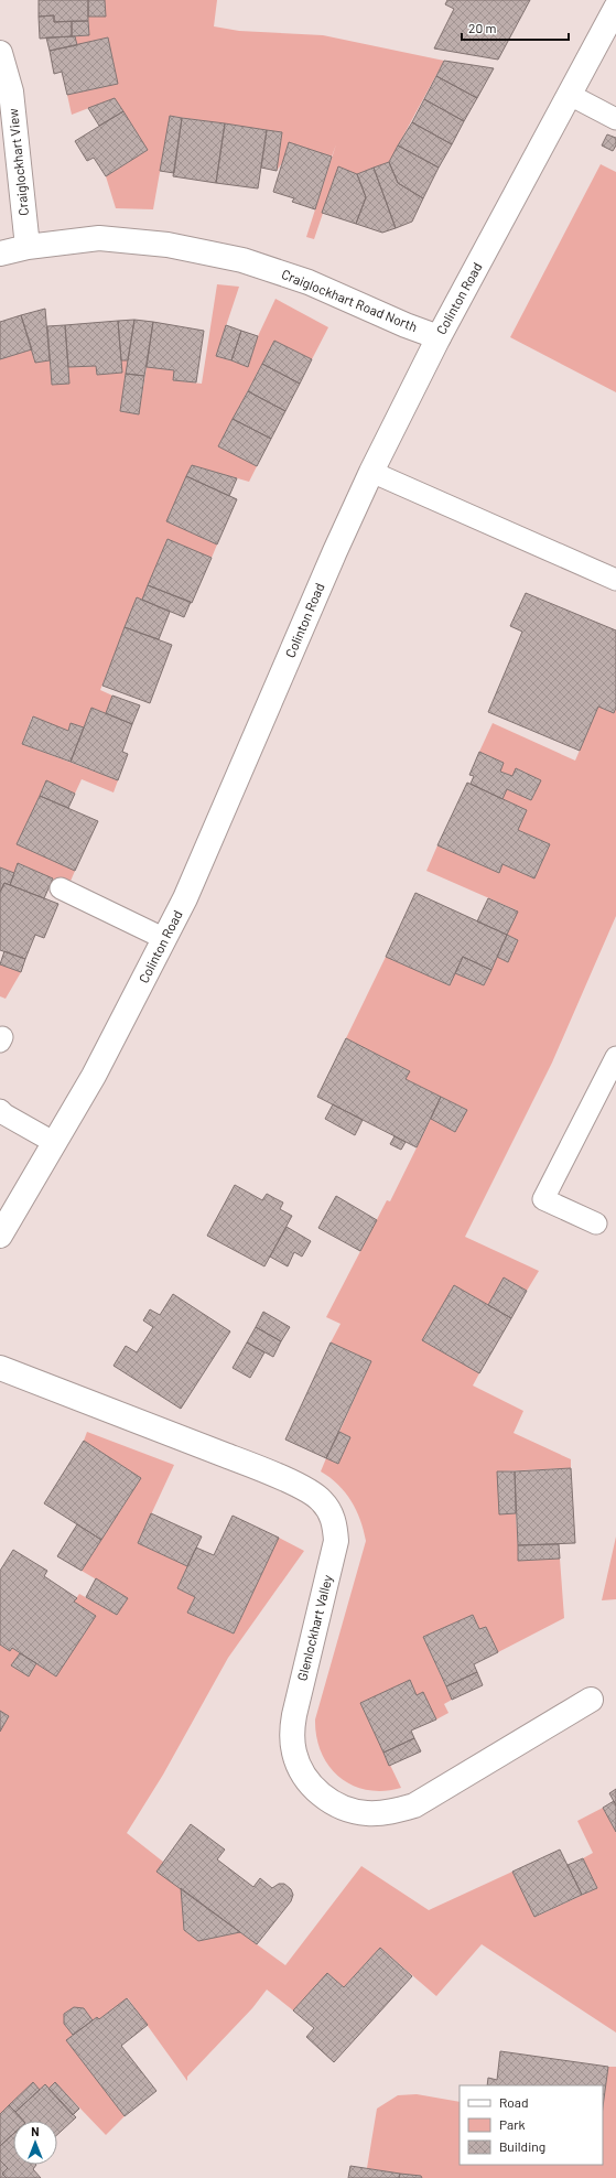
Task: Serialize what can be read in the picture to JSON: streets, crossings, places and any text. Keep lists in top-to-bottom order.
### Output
{
  "streets": {
    "street": [
      "Craiglockhart View",
      "Colinton Road",
      "Craiglockhart Road North",
      "Glenlockhart Valley"
    ]
  },
  "crossings": [
    ["Craiglockhart View", "Craiglockhart Road North"],
    ["Colinton Road", "Craiglockhart Road North"]
  ],
  "legend": ["Road", "Park", "Building"],
  "scale_bar": "20 m",
  "north": "top"
}
